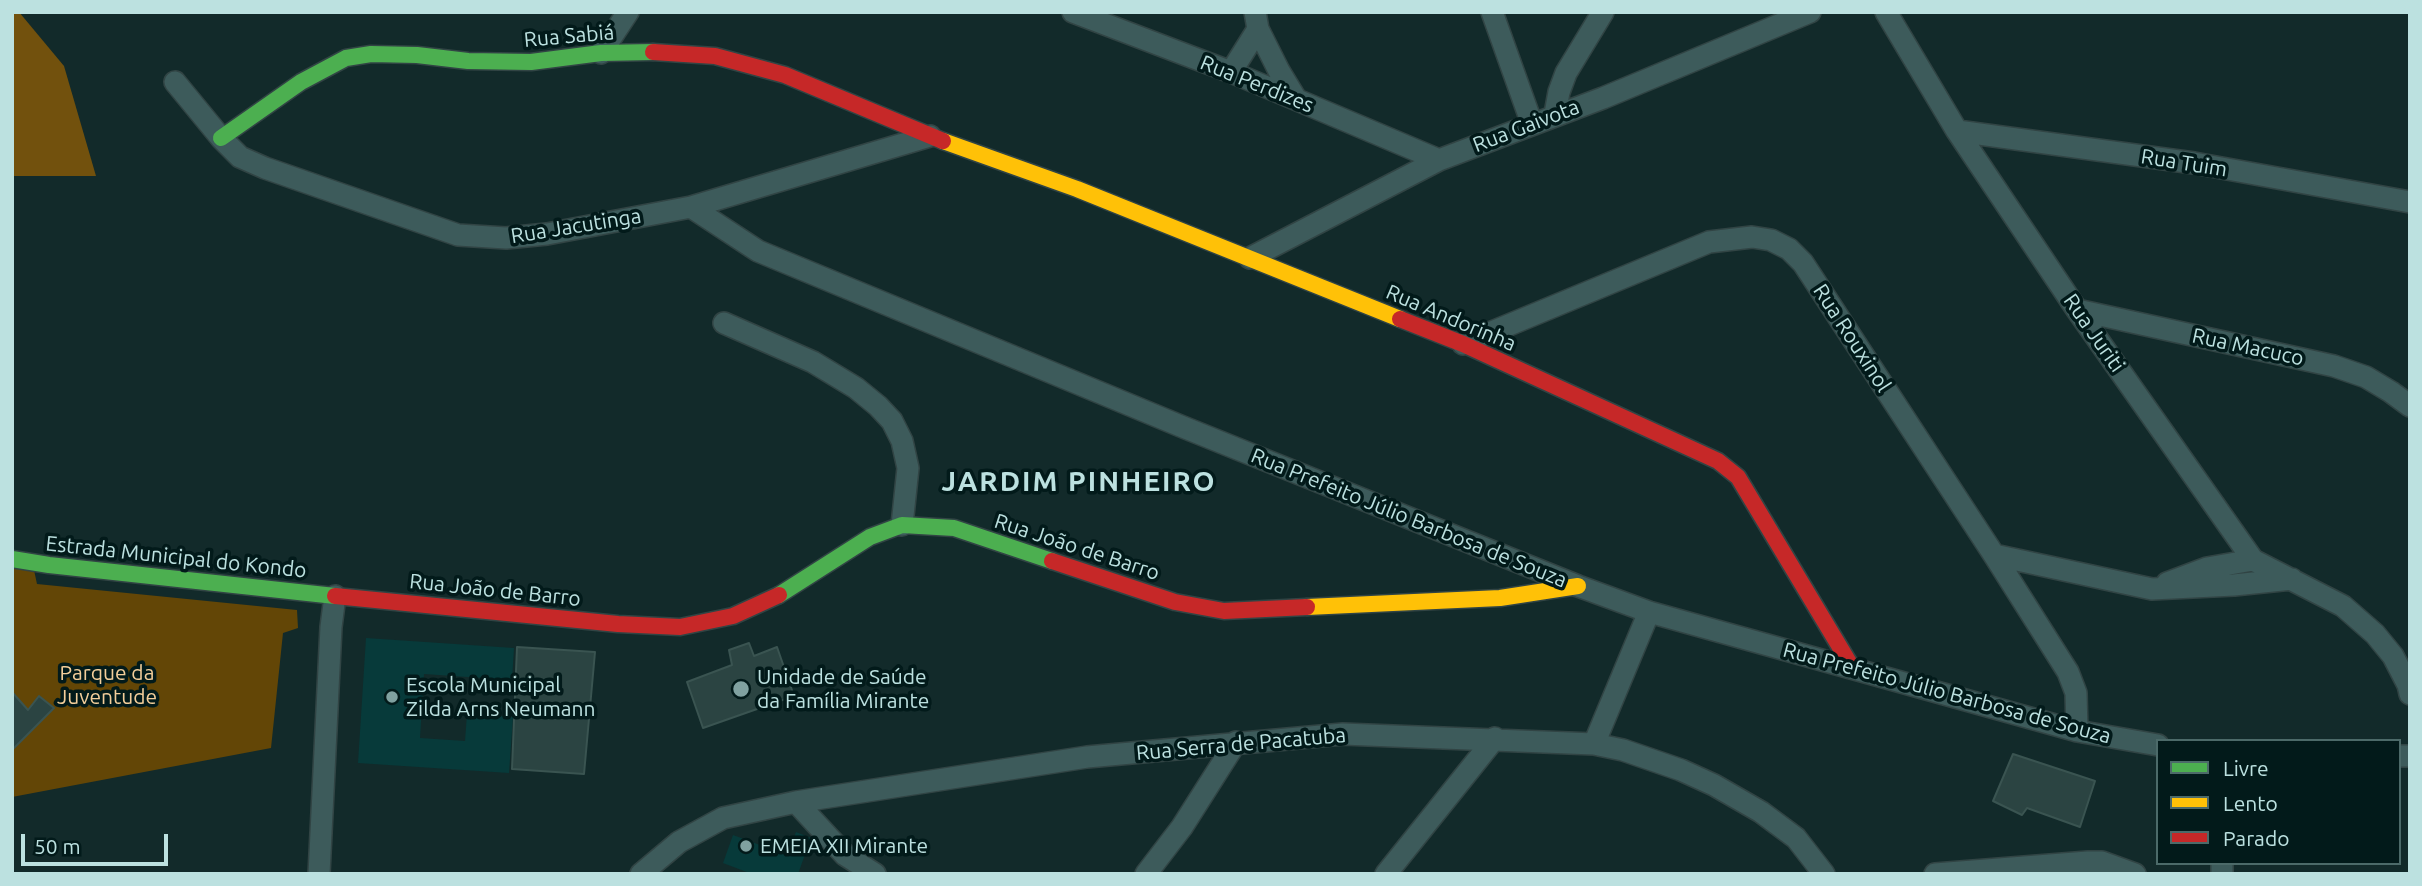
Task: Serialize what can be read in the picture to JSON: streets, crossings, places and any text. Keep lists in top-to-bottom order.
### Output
{
  "streets": {
    "street": [
      "Rua Sabiá",
      "Rua Perdizes",
      "Rua Gaivota",
      "Rua Tuim",
      "Rua Jacutinga",
      "Rua Andorinha",
      "Rua Juriti",
      "Rua Rouxinol",
      "Rua Macuco",
      "Rua Prefeito Júlio Barbosa de Souza",
      "Rua João de Barro",
      "Estrada Municipal do Kondo",
      "Rua Serra de Pacatuba"
    ]
  },
  "crossings": [
    ["Rua Sabiá", "Rua Jacutinga"],
    ["Rua Sabiá", "Rua Andorinha"],
    ["Rua Perdizes", "Rua Gaivota"],
    ["Rua Gaivota", "Rua Andorinha"],
    ["Rua Tuim", "Rua Juriti"],
    ["Rua Jacutinga", "Rua Andorinha"],
    ["Rua Jacutinga", "Rua Prefeito Júlio Barbosa de Souza"],
    ["Rua Andorinha", "Rua Rouxinol"],
    ["Rua Andorinha", "Rua Prefeito Júlio Barbosa de Souza"],
    ["Rua Juriti", "Rua Macuco"],
    ["Rua Rouxinol", "Rua Prefeito Júlio Barbosa de Souza"],
    ["Rua Prefeito Júlio Barbosa de Souza", "Rua João de Barro"],
    ["Rua João de Barro", "Estrada Municipal do Kondo"]
  ],
  "districts": ["JARDIM PINHEIRO"],
  "parks": ["Parque da Juventude"],
  "places": ["Unidade de Saúde da Família Mirante", "Escola Municipal Zilda Arns Neumann", "EMEIA XII Mirante"],
  "legend": ["Livre", "Lento", "Parado"],
  "scale_bar": "50 m"
}
